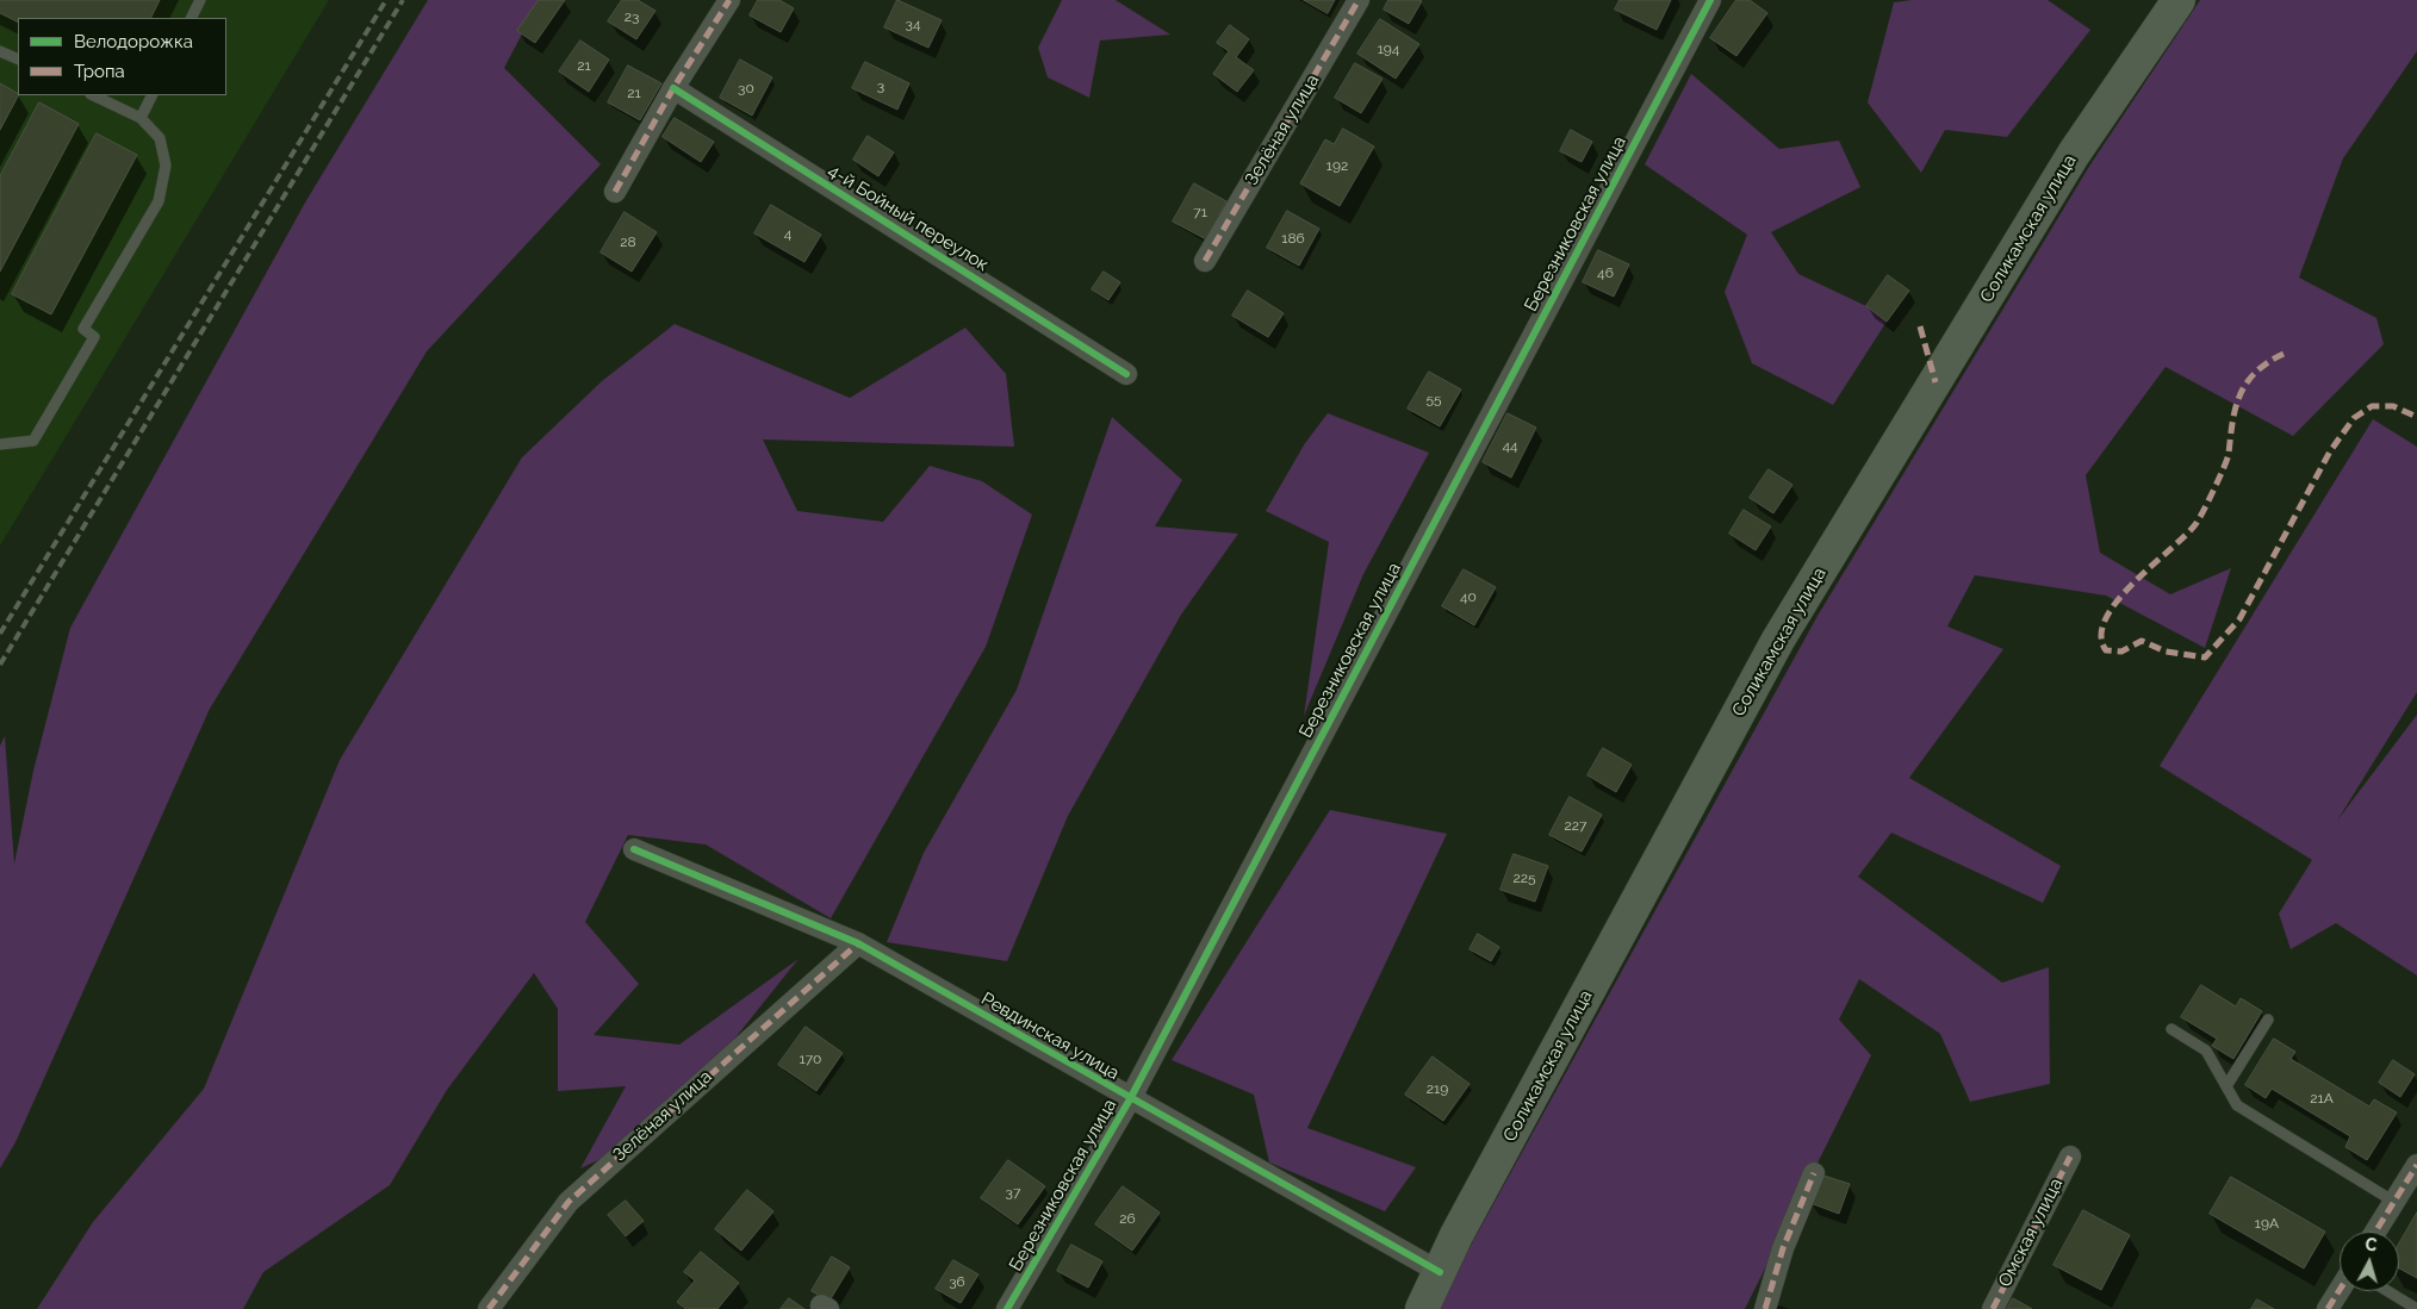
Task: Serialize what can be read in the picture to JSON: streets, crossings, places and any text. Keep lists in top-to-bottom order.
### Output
{
  "streets": {
    "main road": ["Соликамская улица"],
    "street": [
      "Зелёная улица",
      "4-й Бойный переулок",
      "Березниковская улица",
      "Ревдинская улица",
      "Омская улица"
    ]
  },
  "crossings": [
    ["Зелёная улица", "Ревдинская улица"],
    ["Березниковская улица", "Ревдинская улица"],
    ["Соликамская улица", "Ревдинская улица"]
  ],
  "house_numbers": [
    "23",
    "34",
    "194",
    "21",
    "3",
    "30",
    "21",
    "192",
    "71",
    "4",
    "186",
    "28",
    "46",
    "55",
    "44",
    "40",
    "227",
    "225",
    "170",
    "219",
    "21А",
    "37",
    "26",
    "19А",
    "36"
  ],
  "legend": ["Велодорожка", "Тропа"],
  "north": "top"
}
